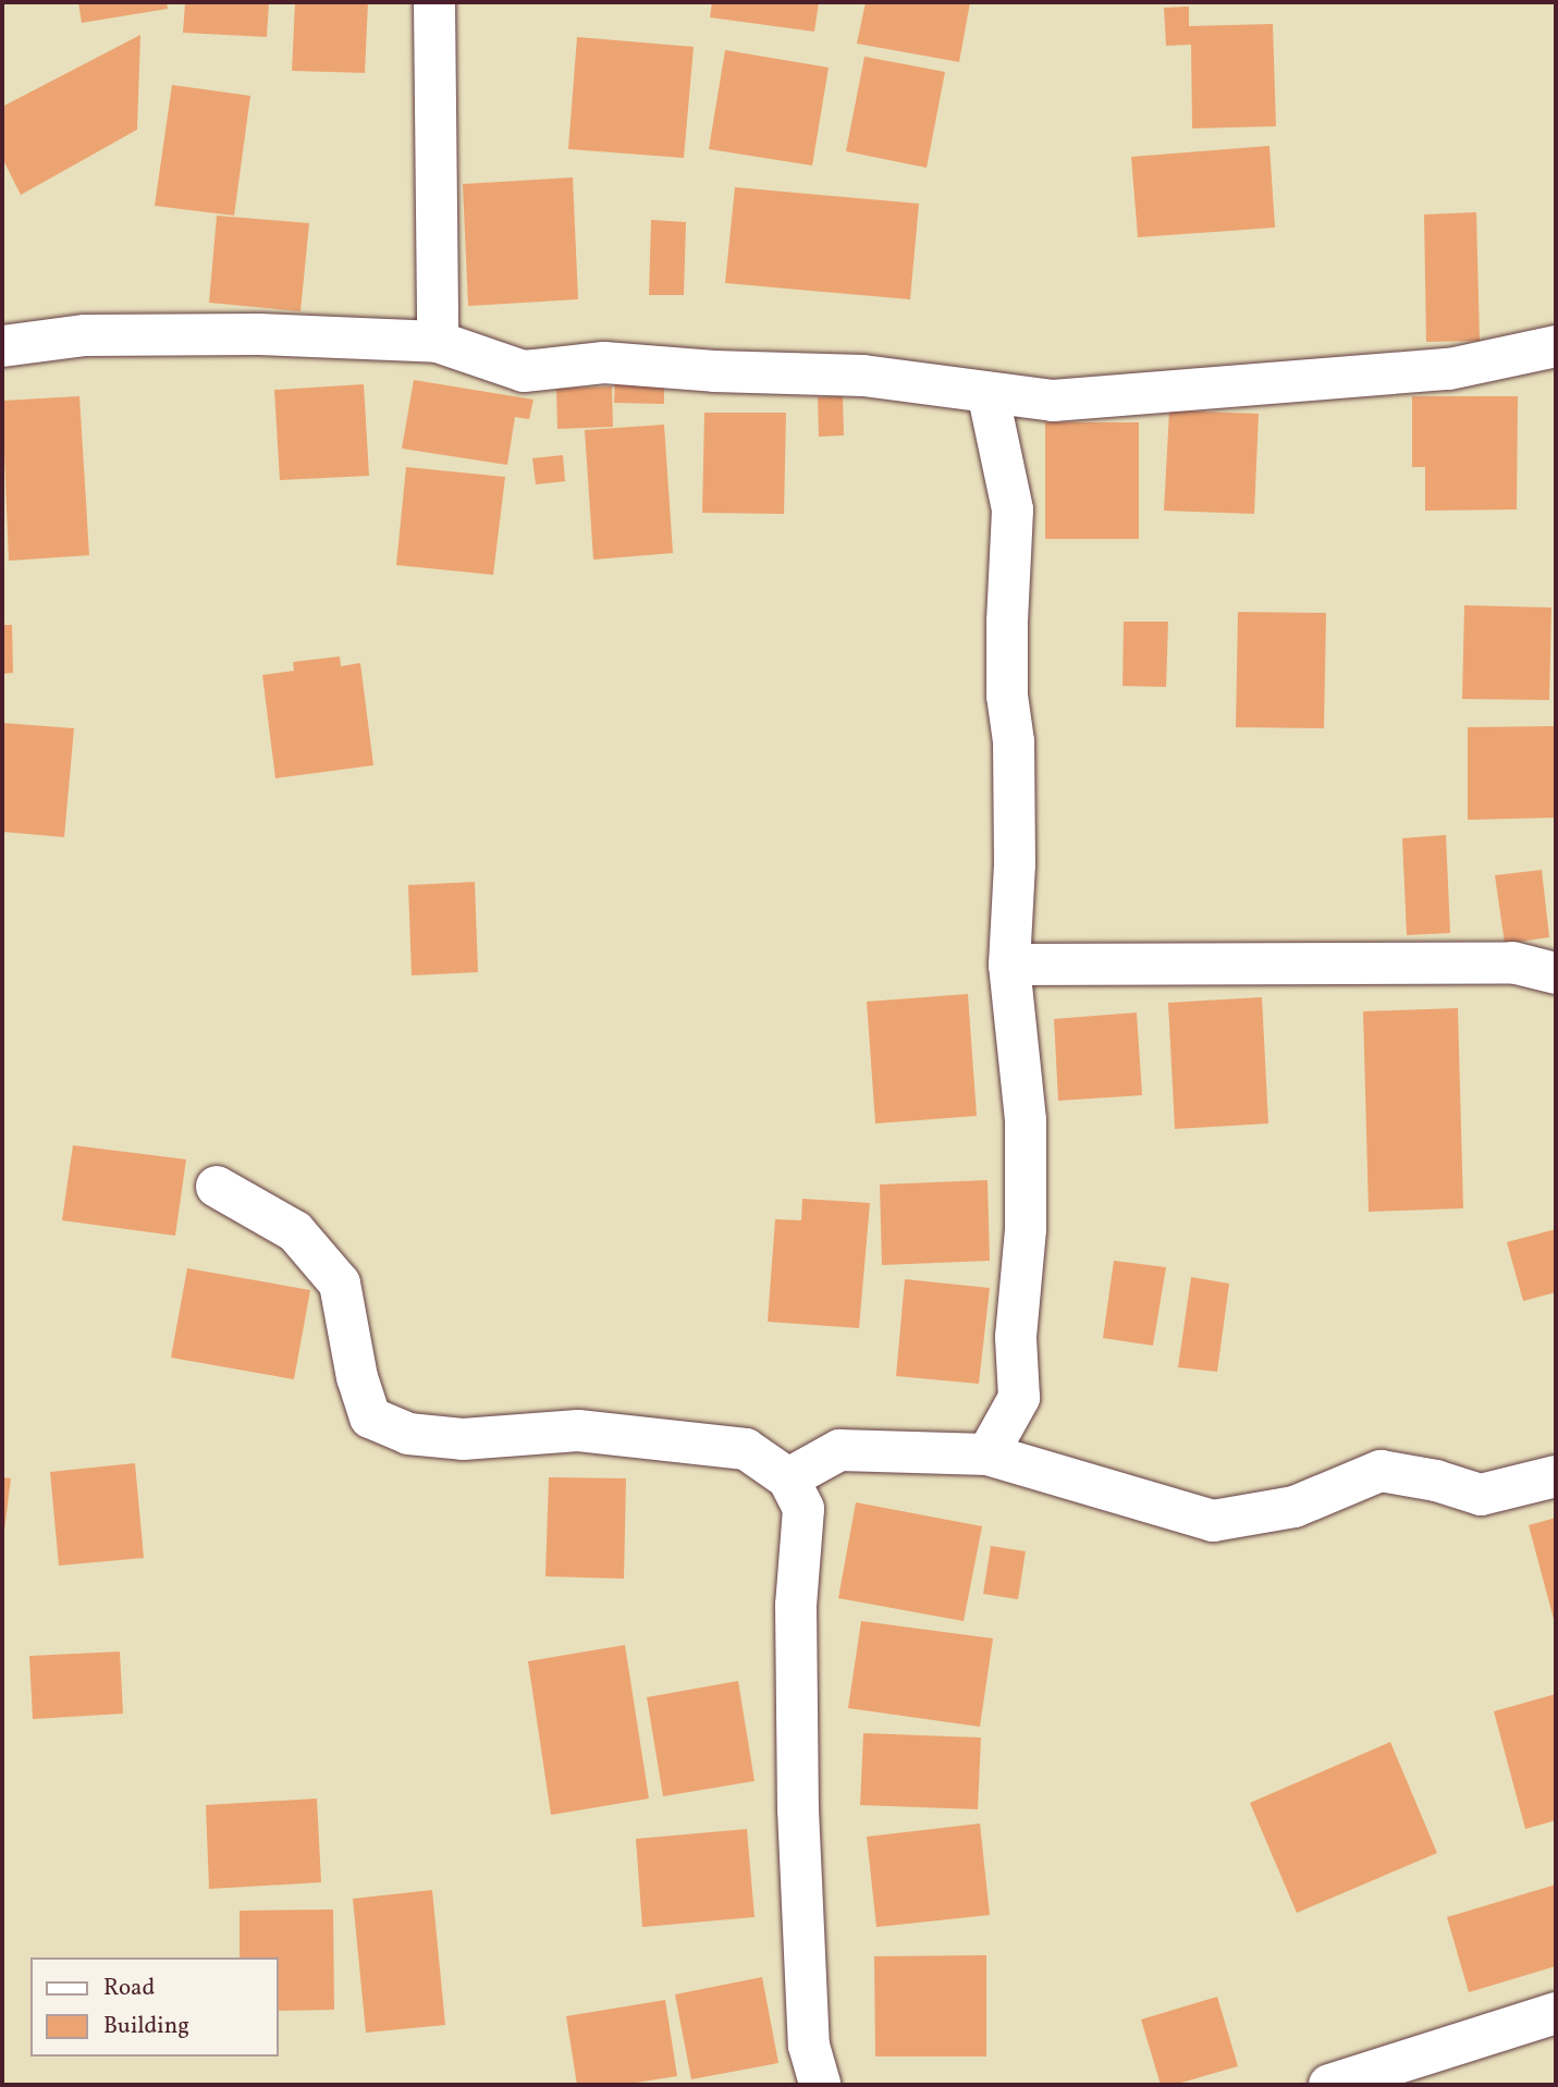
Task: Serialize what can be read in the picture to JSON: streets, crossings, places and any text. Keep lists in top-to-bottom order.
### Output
{
  "legend": ["Road", "Building"]
}
